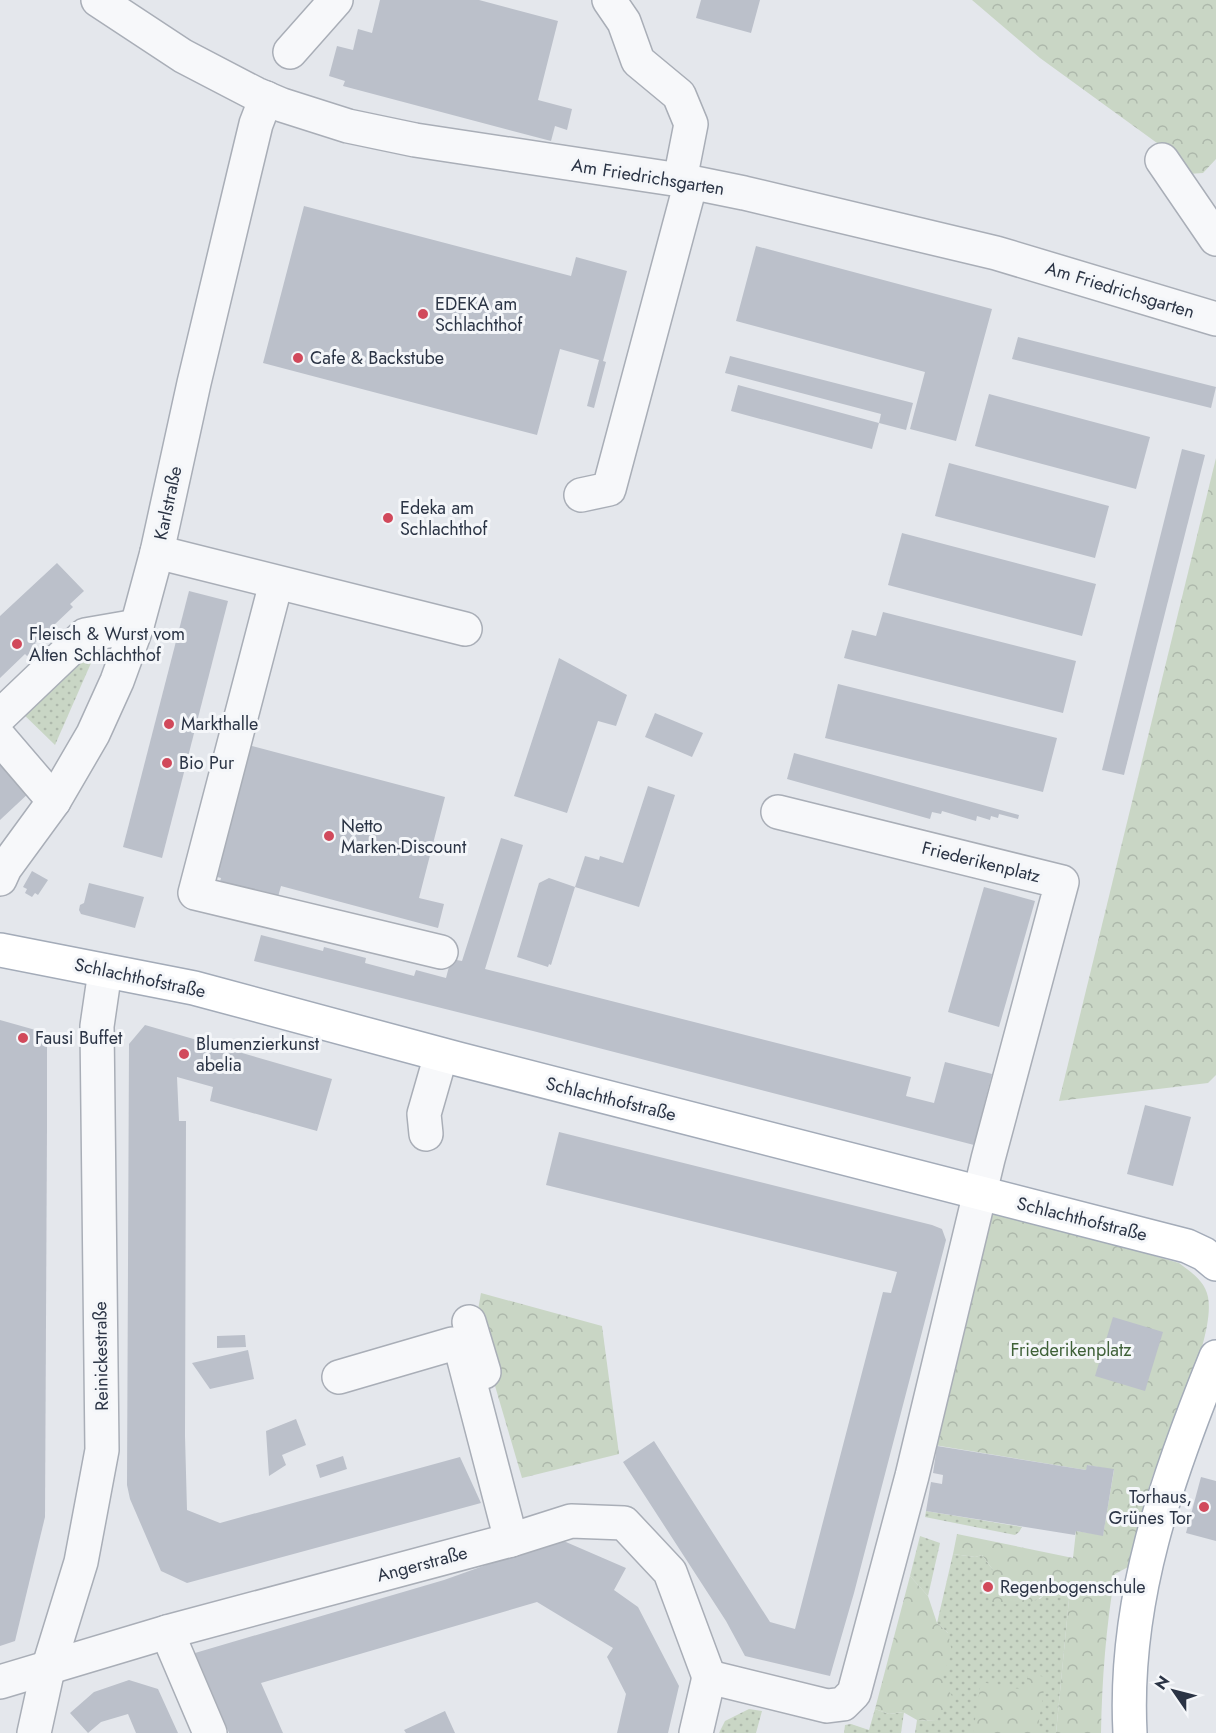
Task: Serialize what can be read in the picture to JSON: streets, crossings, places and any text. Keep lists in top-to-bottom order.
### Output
{
  "streets": {
    "main road": ["Schlachthofstraße"],
    "street": [
      "Am Friedrichsgarten",
      "Karlstraße",
      "Friederikenplatz",
      "Reinickestraße",
      "Angerstraße"
    ]
  },
  "crossings": [
    ["Am Friedrichsgarten", "Karlstraße"],
    ["Friederikenplatz", "Schlachthofstraße"],
    ["Friederikenplatz", "Angerstraße"],
    ["Schlachthofstraße", "Reinickestraße"],
    ["Reinickestraße", "Angerstraße"]
  ],
  "parks": ["Friederikenplatz"],
  "places": [
    "EDEKA am Schlachthof",
    "Cafe & Backstube",
    "Edeka am Schlachthof",
    "Fleisch & Wurst vom Alten Schlachthof",
    "Markthalle",
    "Bio Pur",
    "Netto Marken-Discount",
    "Fausi Buffet",
    "Blumenzierkunst abelia",
    "Torhaus, Grünes Tor",
    "Regenbogenschule"
  ],
  "north": "top left"
}
